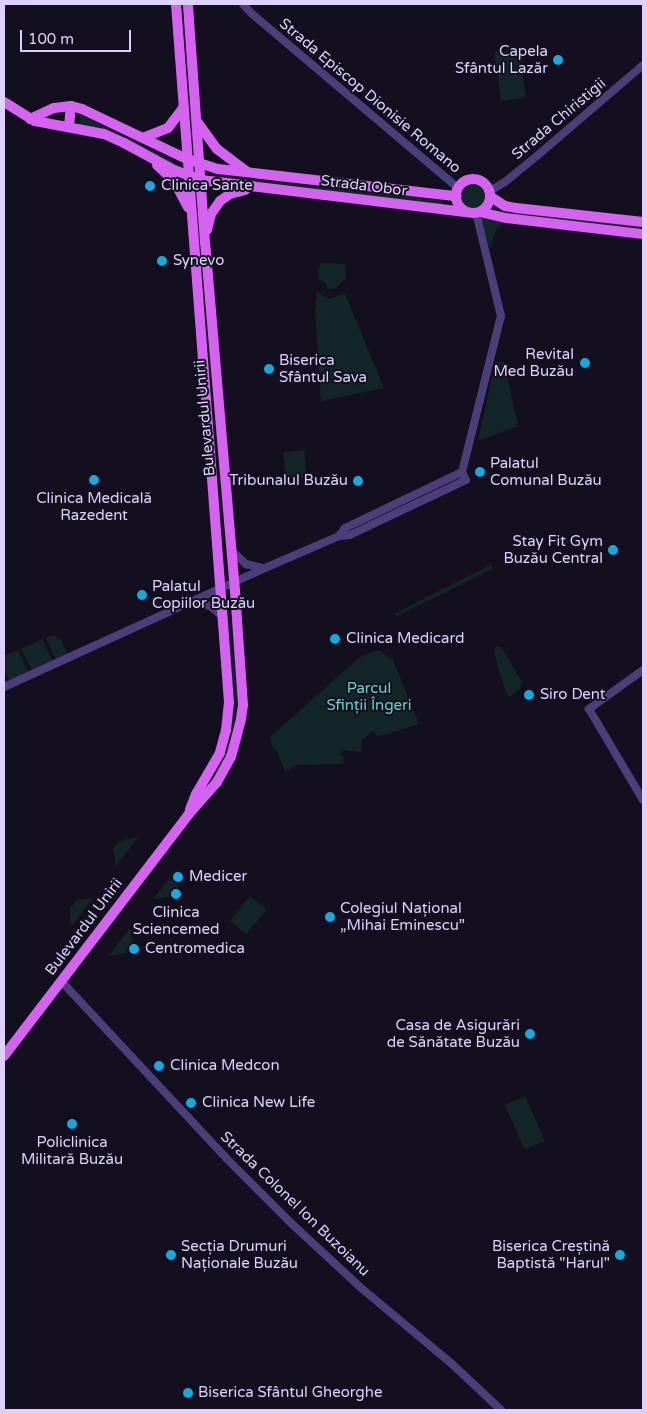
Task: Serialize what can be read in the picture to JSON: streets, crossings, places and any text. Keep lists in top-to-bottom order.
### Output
{
  "streets": {
    "main road": ["Strada Obor", "Bulevardul Unirii"],
    "street": ["Strada Episcop Dionisie Romano", "Strada Chiristigii", "Strada Colonel Ion Buzoianu"]
  },
  "crossings": [
    ["Strada Episcop Dionisie Romano", "Strada Chiristigii"],
    ["Strada Episcop Dionisie Romano", "Strada Obor"],
    ["Strada Chiristigii", "Strada Obor"],
    ["Strada Obor", "Bulevardul Unirii"],
    ["Bulevardul Unirii", "Strada Colonel Ion Buzoianu"]
  ],
  "parks": ["Parcul Sfinții Îngeri"],
  "places": [
    "Capela Sfântul Lazăr",
    "Clinica Sante",
    "Synevo",
    "Revital Med Buzău",
    "Biserica Sfântul Sava",
    "Palatul Comunal Buzău",
    "Clinica Medicală Razedent",
    "Tribunalul Buzău",
    "Stay Fit Gym Buzău Central",
    "Palatul Copiilor Buzău",
    "Clinica Medicard",
    "Siro Dent",
    "Medicer",
    "Clinica Sciencemed",
    "Colegiul Național „Mihai Eminescu”",
    "Centromedica",
    "Casa de Asigurări de Sănătate Buzău",
    "Clinica Medcon",
    "Clinica New Life",
    "Policlinica Militară Buzău",
    "Secția Drumuri Naționale Buzău",
    "Biserica Creștină Baptistă \"Harul\"",
    "Biserica Sfântul Gheorghe"
  ],
  "scale_bar": "100 m"
}
